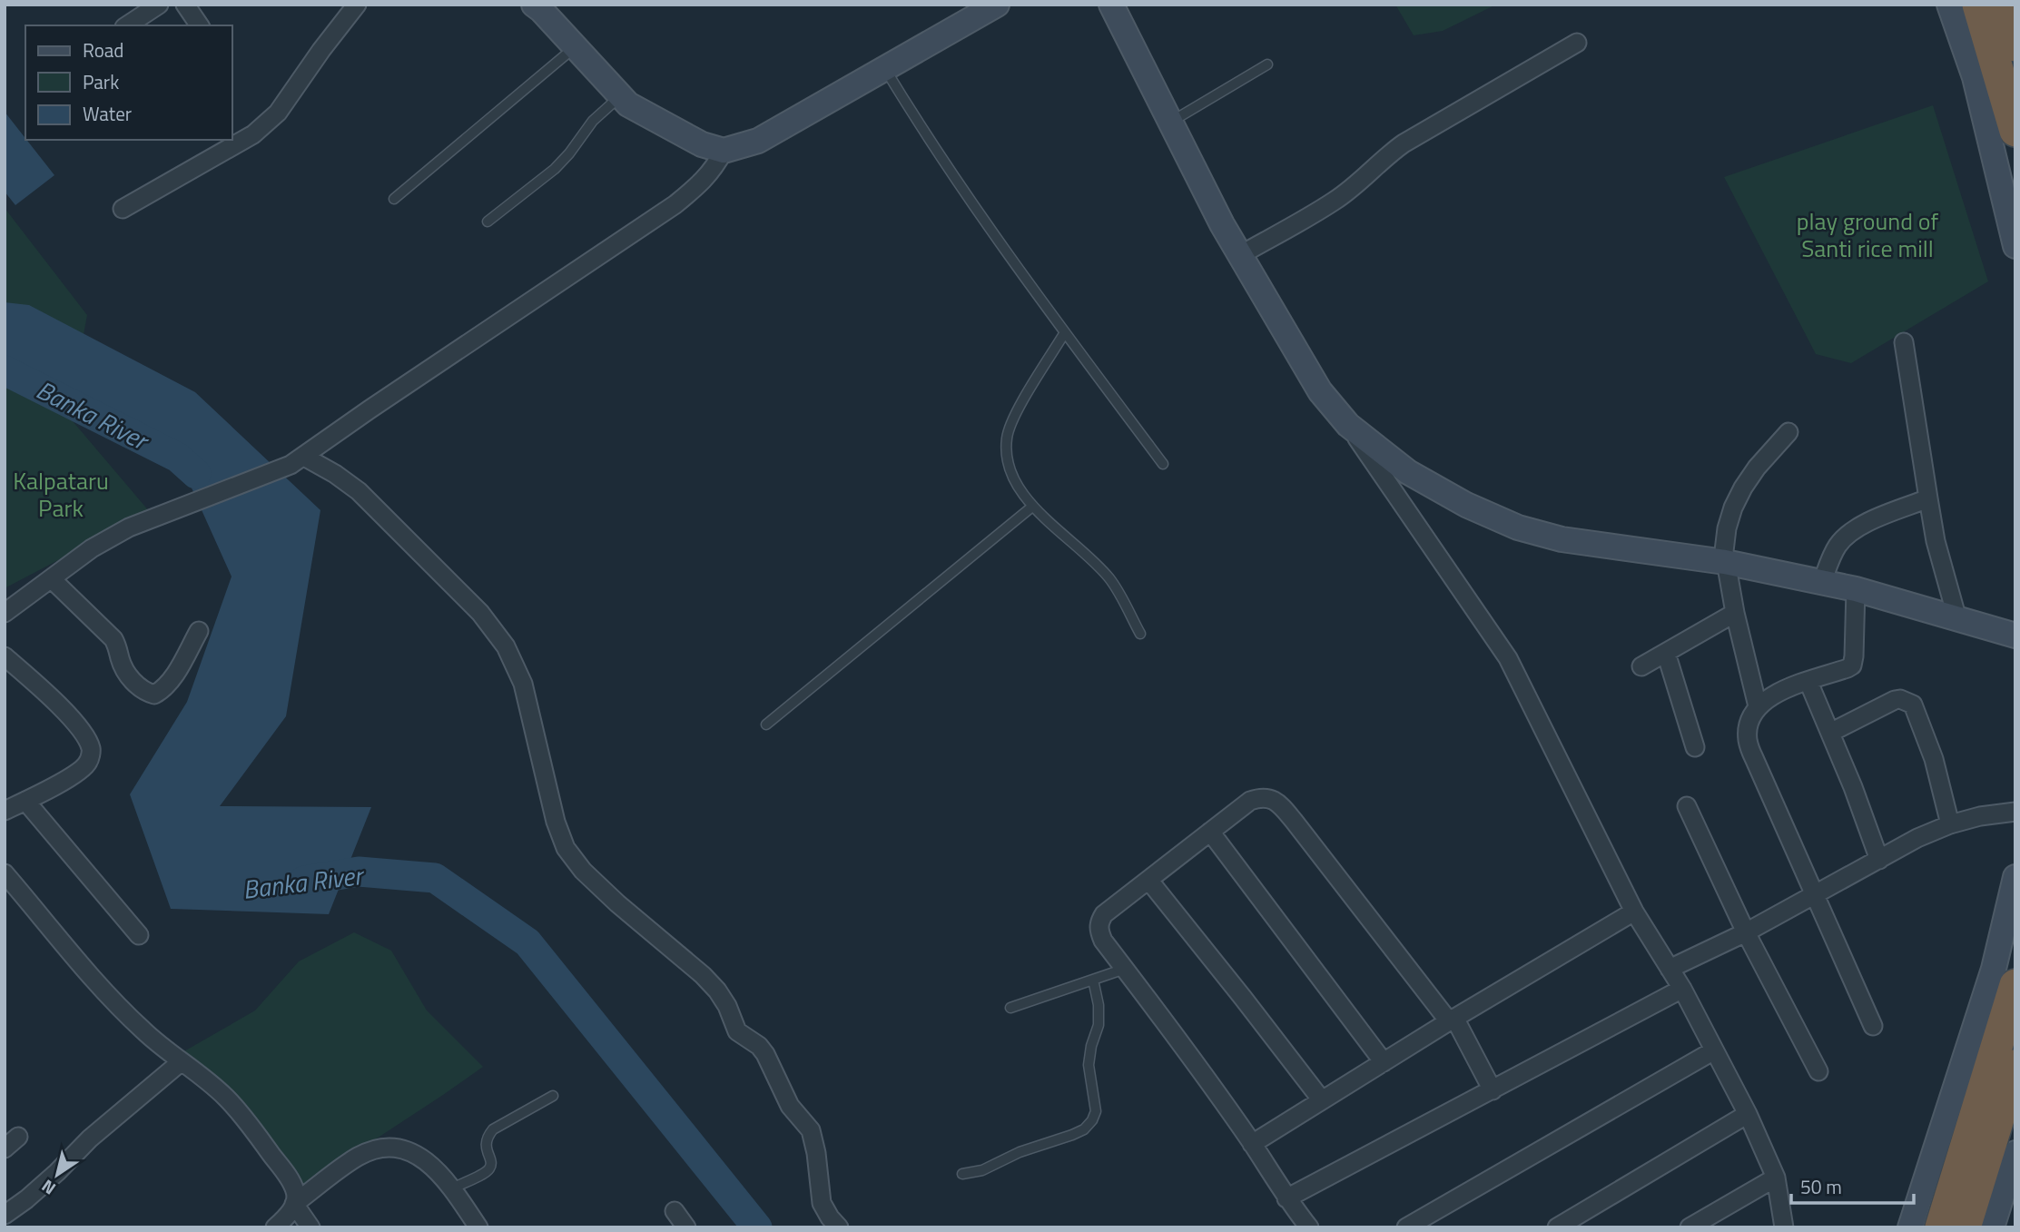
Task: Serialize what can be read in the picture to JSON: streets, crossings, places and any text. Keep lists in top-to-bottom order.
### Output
{
  "water": ["Banka River"],
  "parks": ["play ground of Santi rice mill", "Kalpataru Park"],
  "legend": ["Road", "Park", "Water"],
  "scale_bar": "50 m",
  "north": "bottom left"
}
